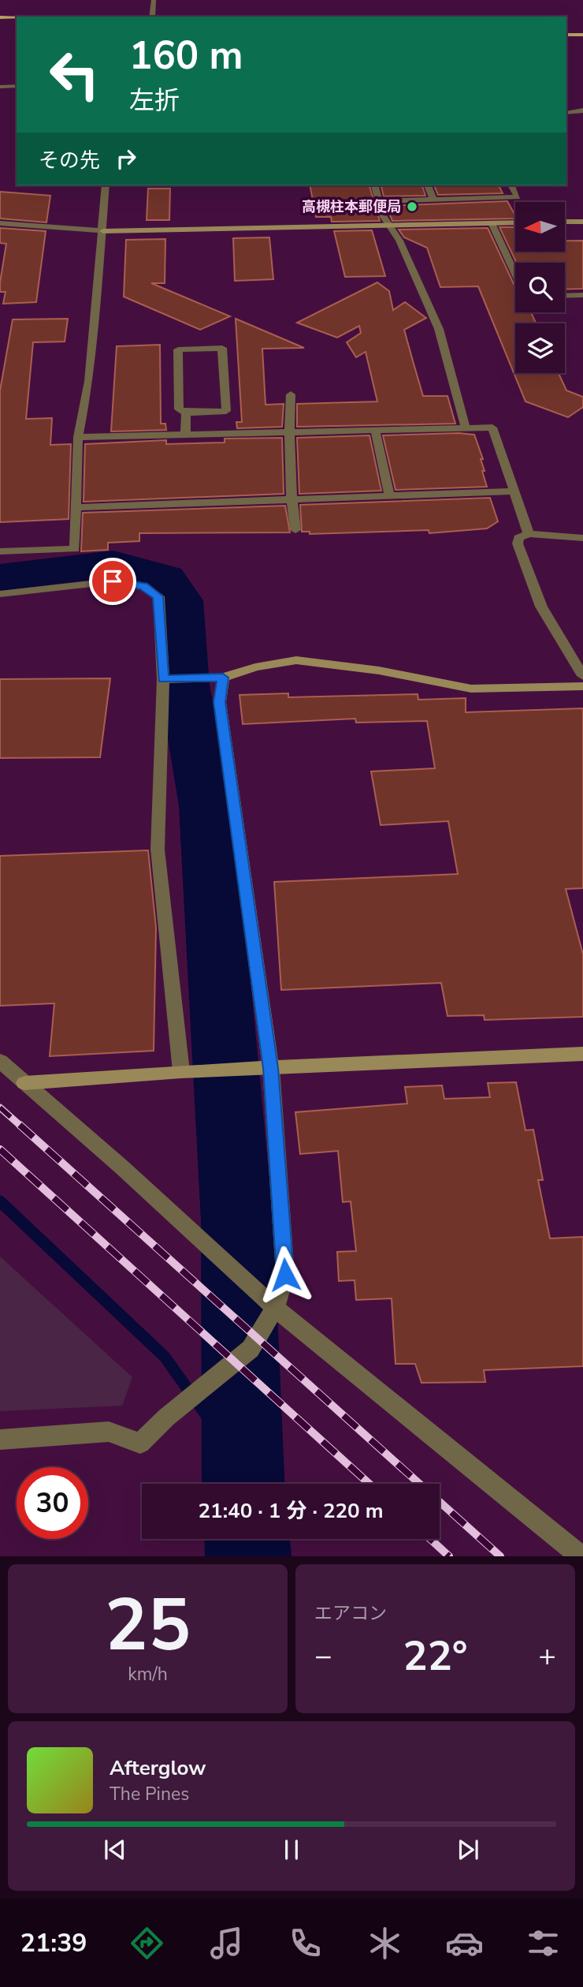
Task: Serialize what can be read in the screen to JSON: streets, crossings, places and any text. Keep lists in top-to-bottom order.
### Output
{
  "places": ["高槻柱本郵便局"],
  "north": "left",
  "page": {
    "turn": ["160 m", "左折"],
    "then": "その先",
    "limit": "30",
    "trip": "21:40 · 1 分 · 220 m",
    "tile": [
      ["25", "km/h"],
      "エアコン"
    ],
    "heat": ["−", "22°", "+"],
    "song": ["Afterglow", "The Pines"],
    "tabs": "21:39"
  }
}
